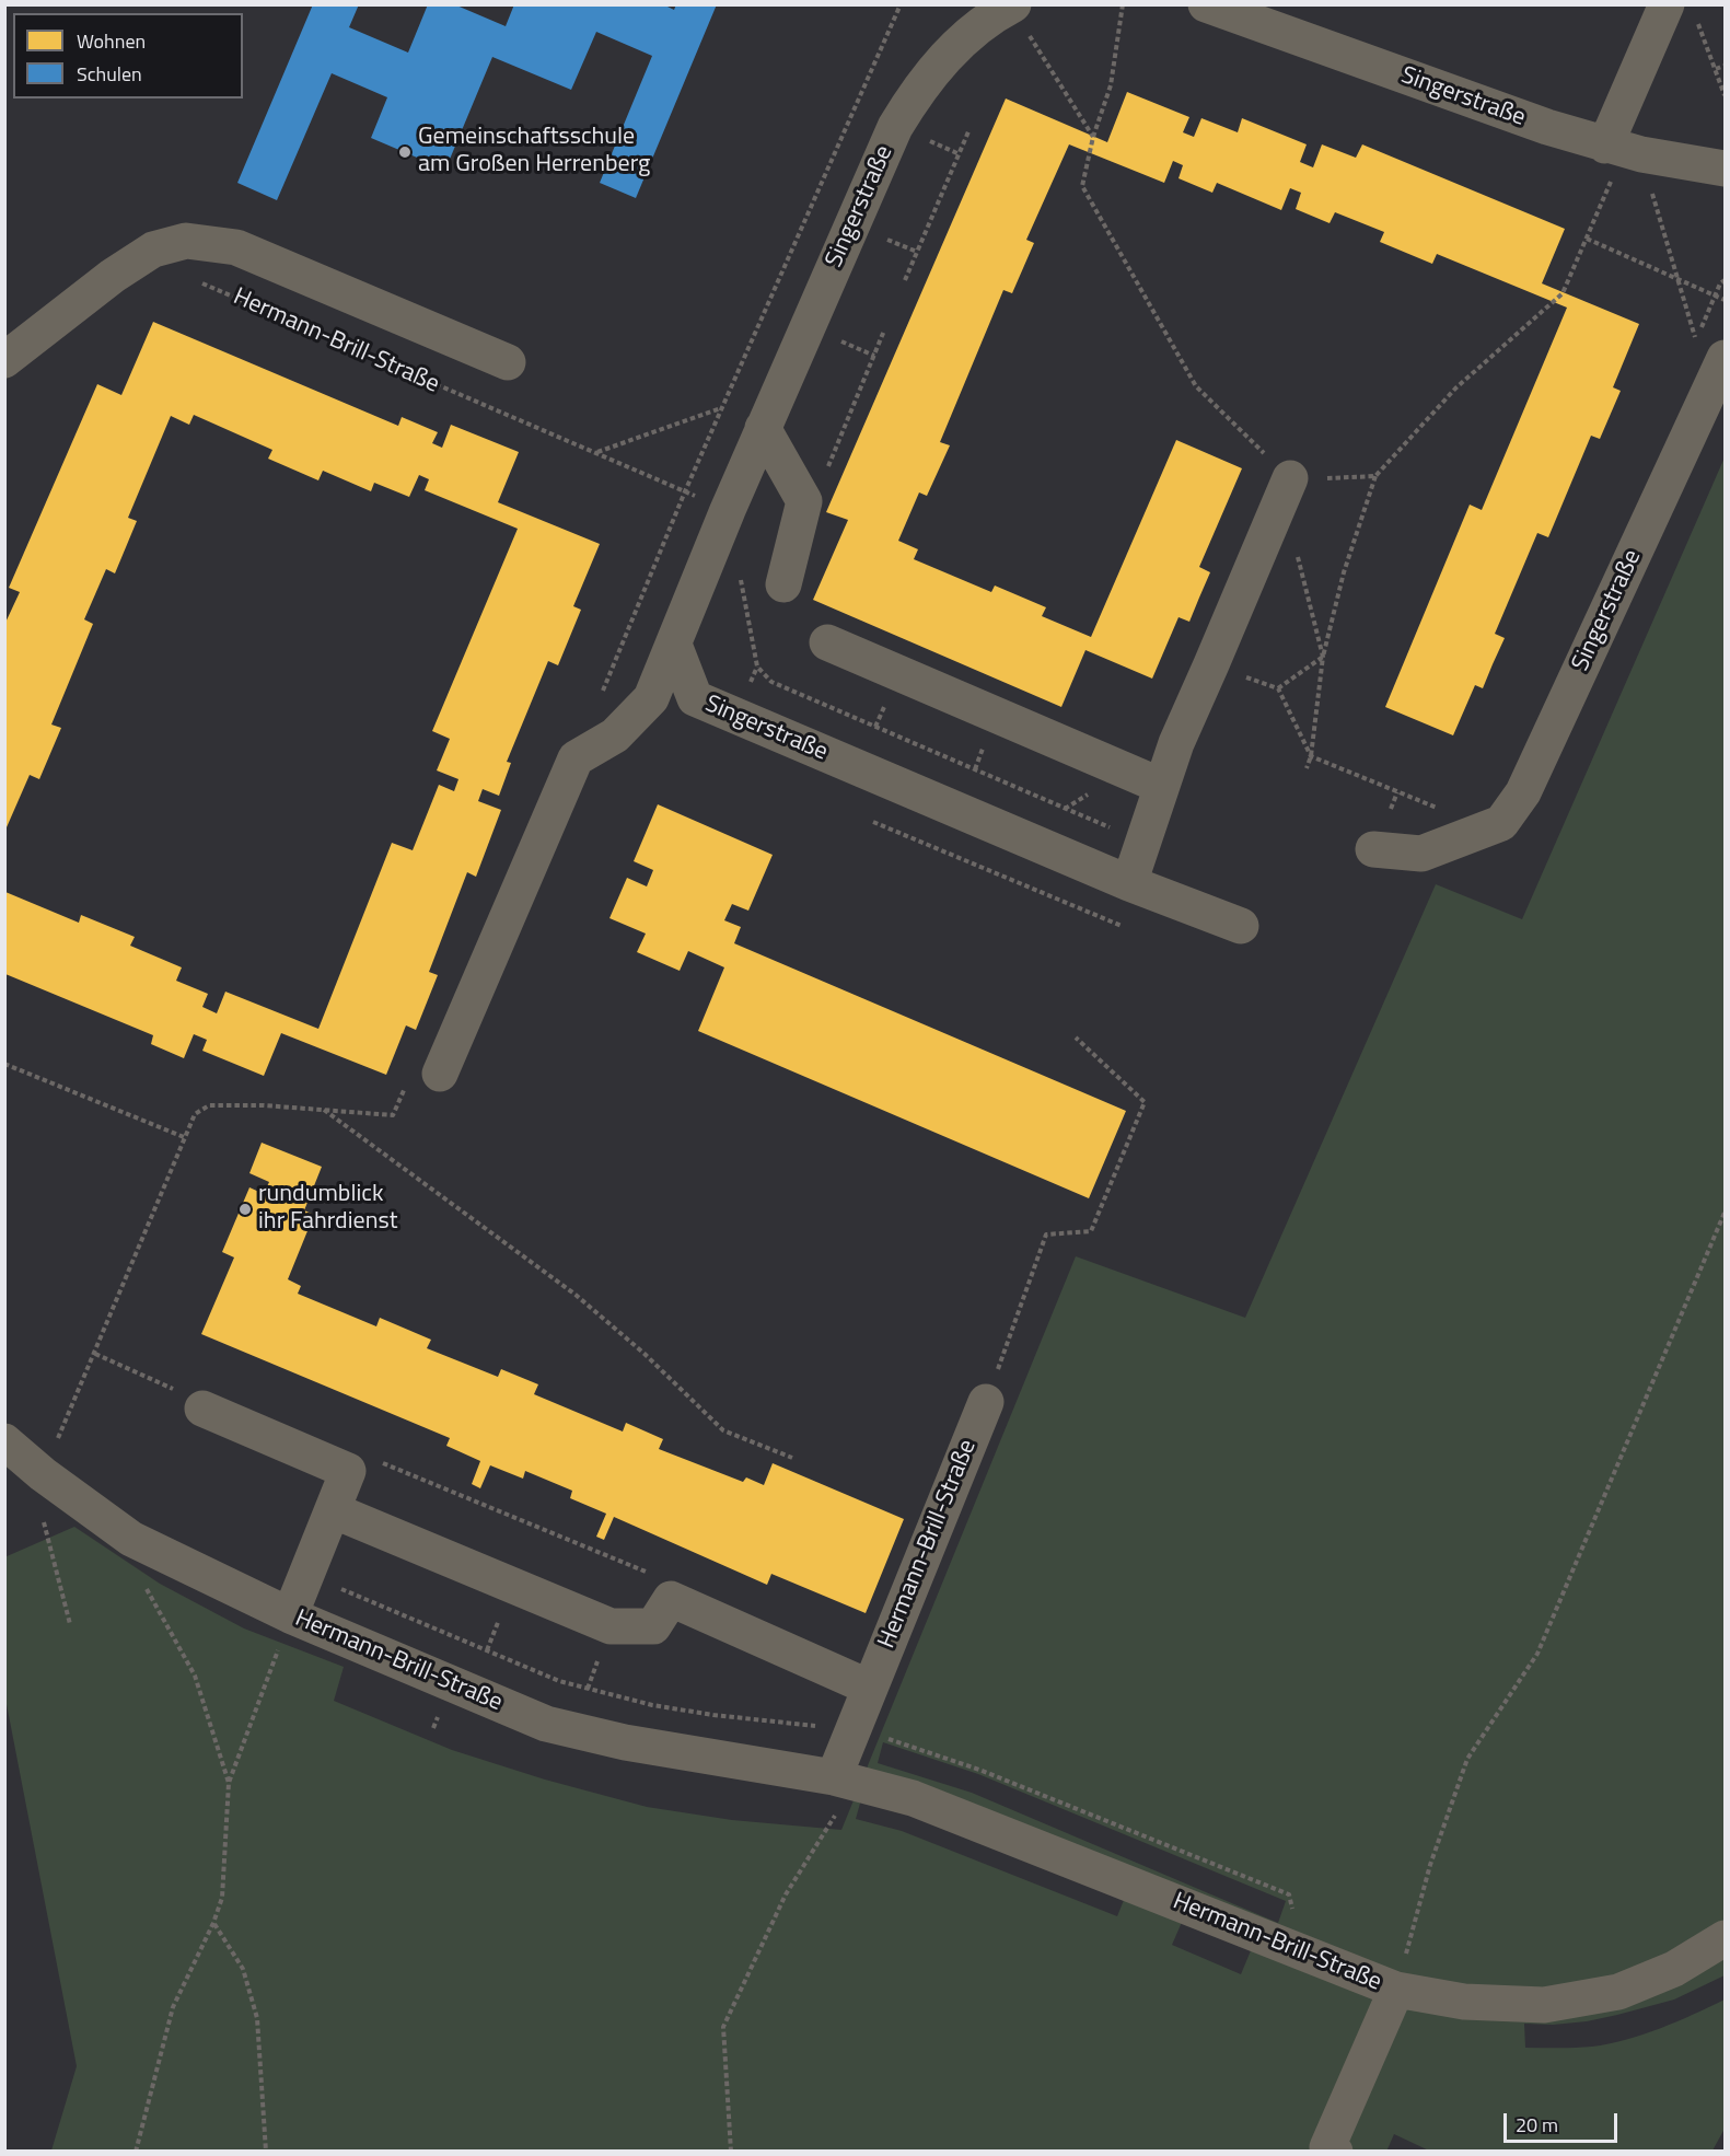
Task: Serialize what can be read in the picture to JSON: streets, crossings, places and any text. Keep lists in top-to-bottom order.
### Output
{
  "streets": {
    "street": ["Singerstraße", "Hermann-Brill-Straße"]
  },
  "crossings": [
    ["Singerstraße", "Hermann-Brill-Straße"]
  ],
  "places": ["Gemeinschaftsschule am Großen Herrenberg", "rundumblick ihr Fahrdienst"],
  "legend": ["Wohnen", "Schulen"],
  "scale_bar": "20 m"
}
